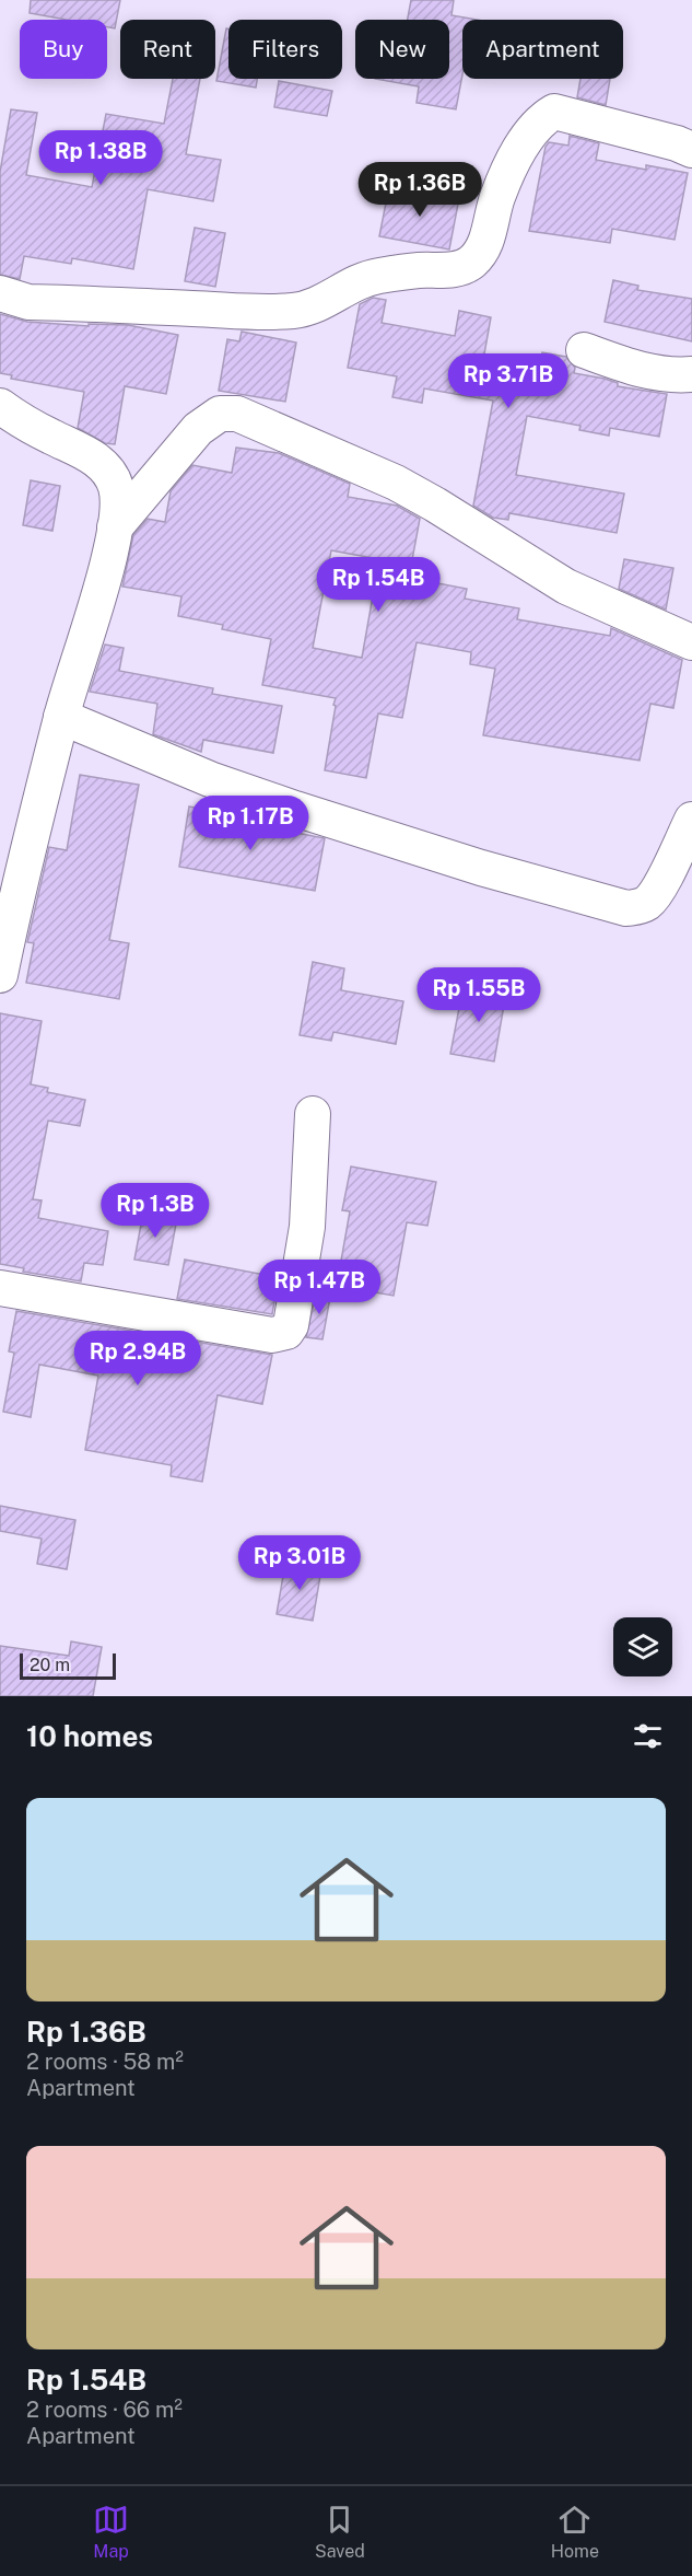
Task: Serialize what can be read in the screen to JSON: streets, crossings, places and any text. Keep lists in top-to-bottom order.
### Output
{
  "scale_bar": "20 m",
  "page": {
    "chip": [
      "Buy",
      "Rent",
      "Filters",
      "New",
      "Apartment"
    ],
    "price": [
      "Rp 1.38B",
      "Rp 1.36B",
      "Rp 3.71B",
      "Rp 1.54B",
      "Rp 1.17B",
      "Rp 1.55B",
      "Rp 1.3B",
      "Rp 1.47B",
      "Rp 2.94B",
      "Rp 3.01B"
    ],
    "scale": "20 m",
    "heading": "10 homes",
    "list": [
      {
        "name": "Rp 1.36B",
        "note": "2 rooms · 58 m² · Apartment"
      },
      {
        "name": "Rp 1.54B",
        "note": "2 rooms · 66 m² · Apartment"
      }
    ],
    "tabs": ["Map", "Saved", "Home"]
  }
}
